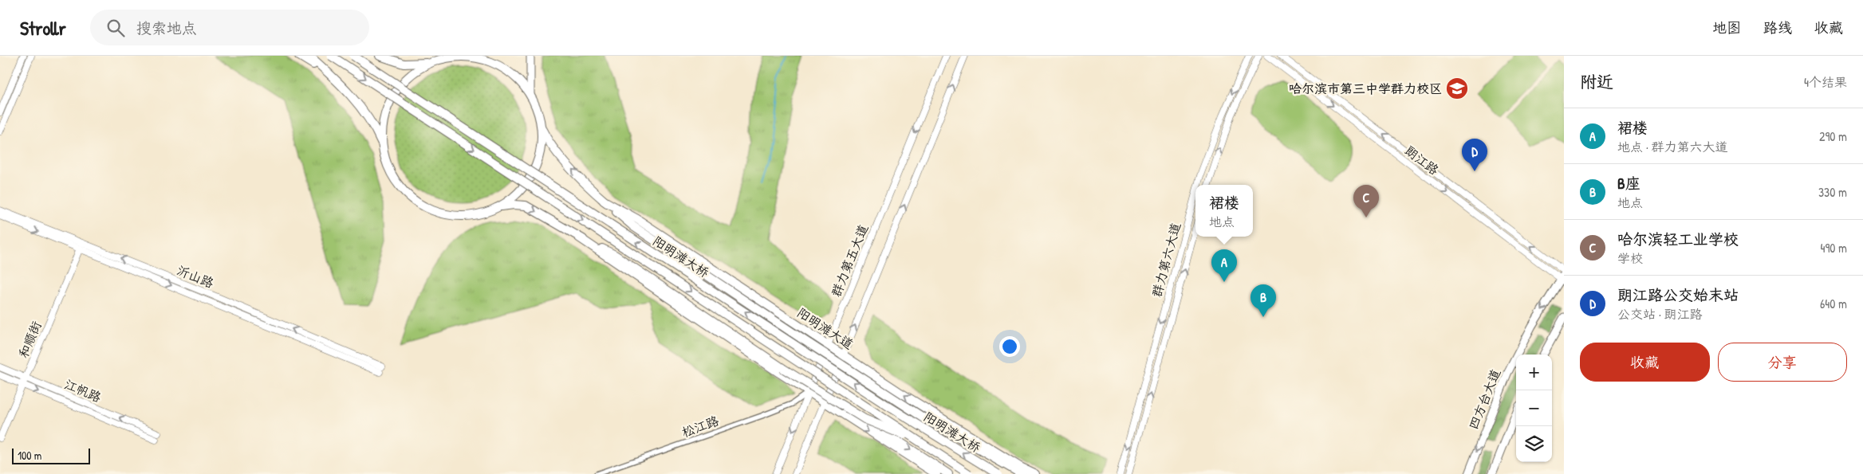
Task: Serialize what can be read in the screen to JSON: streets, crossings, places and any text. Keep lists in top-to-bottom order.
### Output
{
  "streets": {
    "highway": ["阳明滩大桥", "阳明滩大道"],
    "main road": [
      "朗江路",
      "群力第六大道",
      "群力第五大道",
      "沂山路",
      "和顺街",
      "江帆路",
      "四方台大道"
    ],
    "street": ["松江路"]
  },
  "crossings": [
    ["朗江路", "四方台大道"],
    ["群力第五大道", "阳明滩大道"],
    ["群力第五大道", "松江路"],
    ["沂山路", "和顺街"],
    ["和顺街", "江帆路"]
  ],
  "places": {
    "school or university": ["哈尔滨市第三中学群力校区"]
  },
  "scale_bar": "100 m",
  "page": {
    "header": "Strollr",
    "search": "搜索地点",
    "nav": ["地图", "路线", "收藏"],
    "heading": ["附近", "4个结果"],
    "list": [
      {
        "mark": "A",
        "name": "裙楼",
        "note": "地点 · 群力第六大道",
        "value": "290 m"
      },
      {
        "mark": "B",
        "name": "B座",
        "note": "地点",
        "value": "330 m"
      },
      {
        "mark": "C",
        "name": "哈尔滨轻工业学校",
        "note": "学校",
        "value": "490 m"
      },
      {
        "mark": "D",
        "name": "朗江路公交始末站",
        "note": "公交站 · 朗江路",
        "value": "640 m"
      }
    ],
    "pins": [
      "D",
      "C",
      "A",
      "B"
    ],
    "popup": ["裙楼", "地点"],
    "buttons": ["收藏", "分享"],
    "map_buttons": ["+", "−"],
    "scale": "100 m"
  }
}
